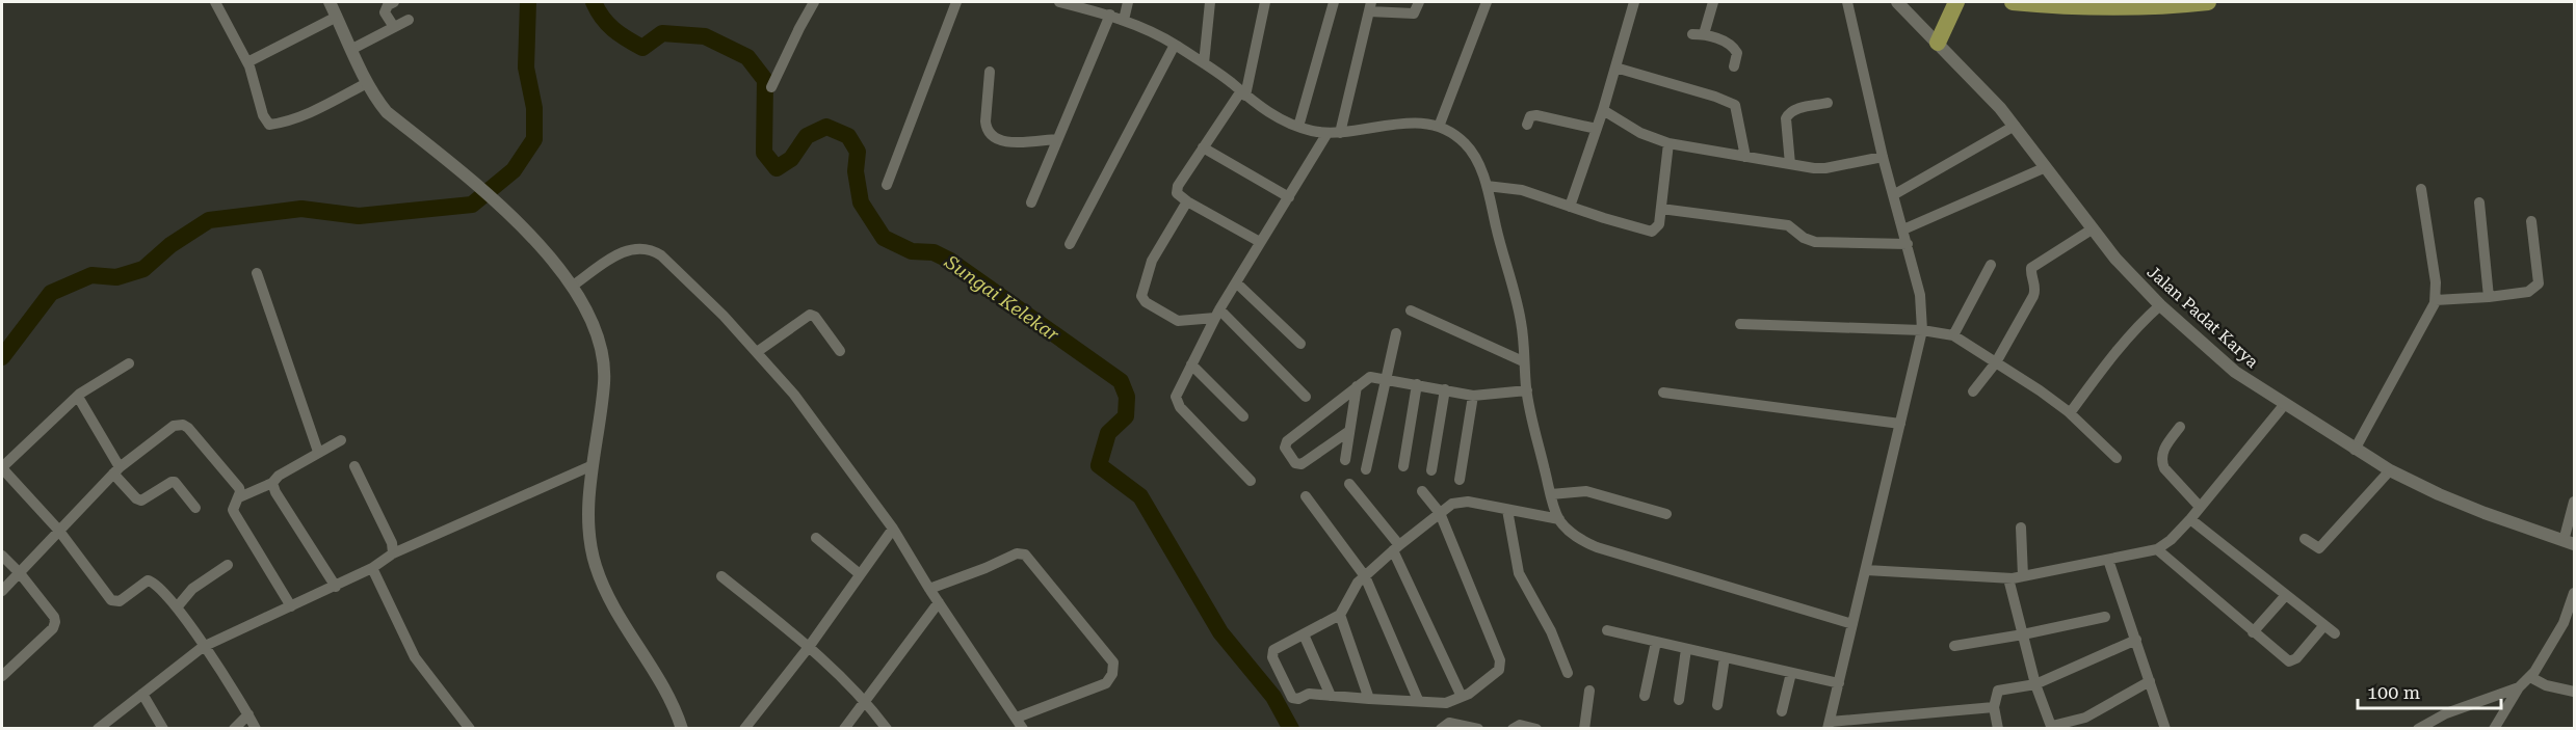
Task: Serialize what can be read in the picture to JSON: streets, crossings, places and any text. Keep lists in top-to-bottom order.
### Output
{
  "streets": {
    "street": ["Jalan Padat Karya"]
  },
  "water": ["Sungai Kelekar"],
  "scale_bar": "100 m"
}
